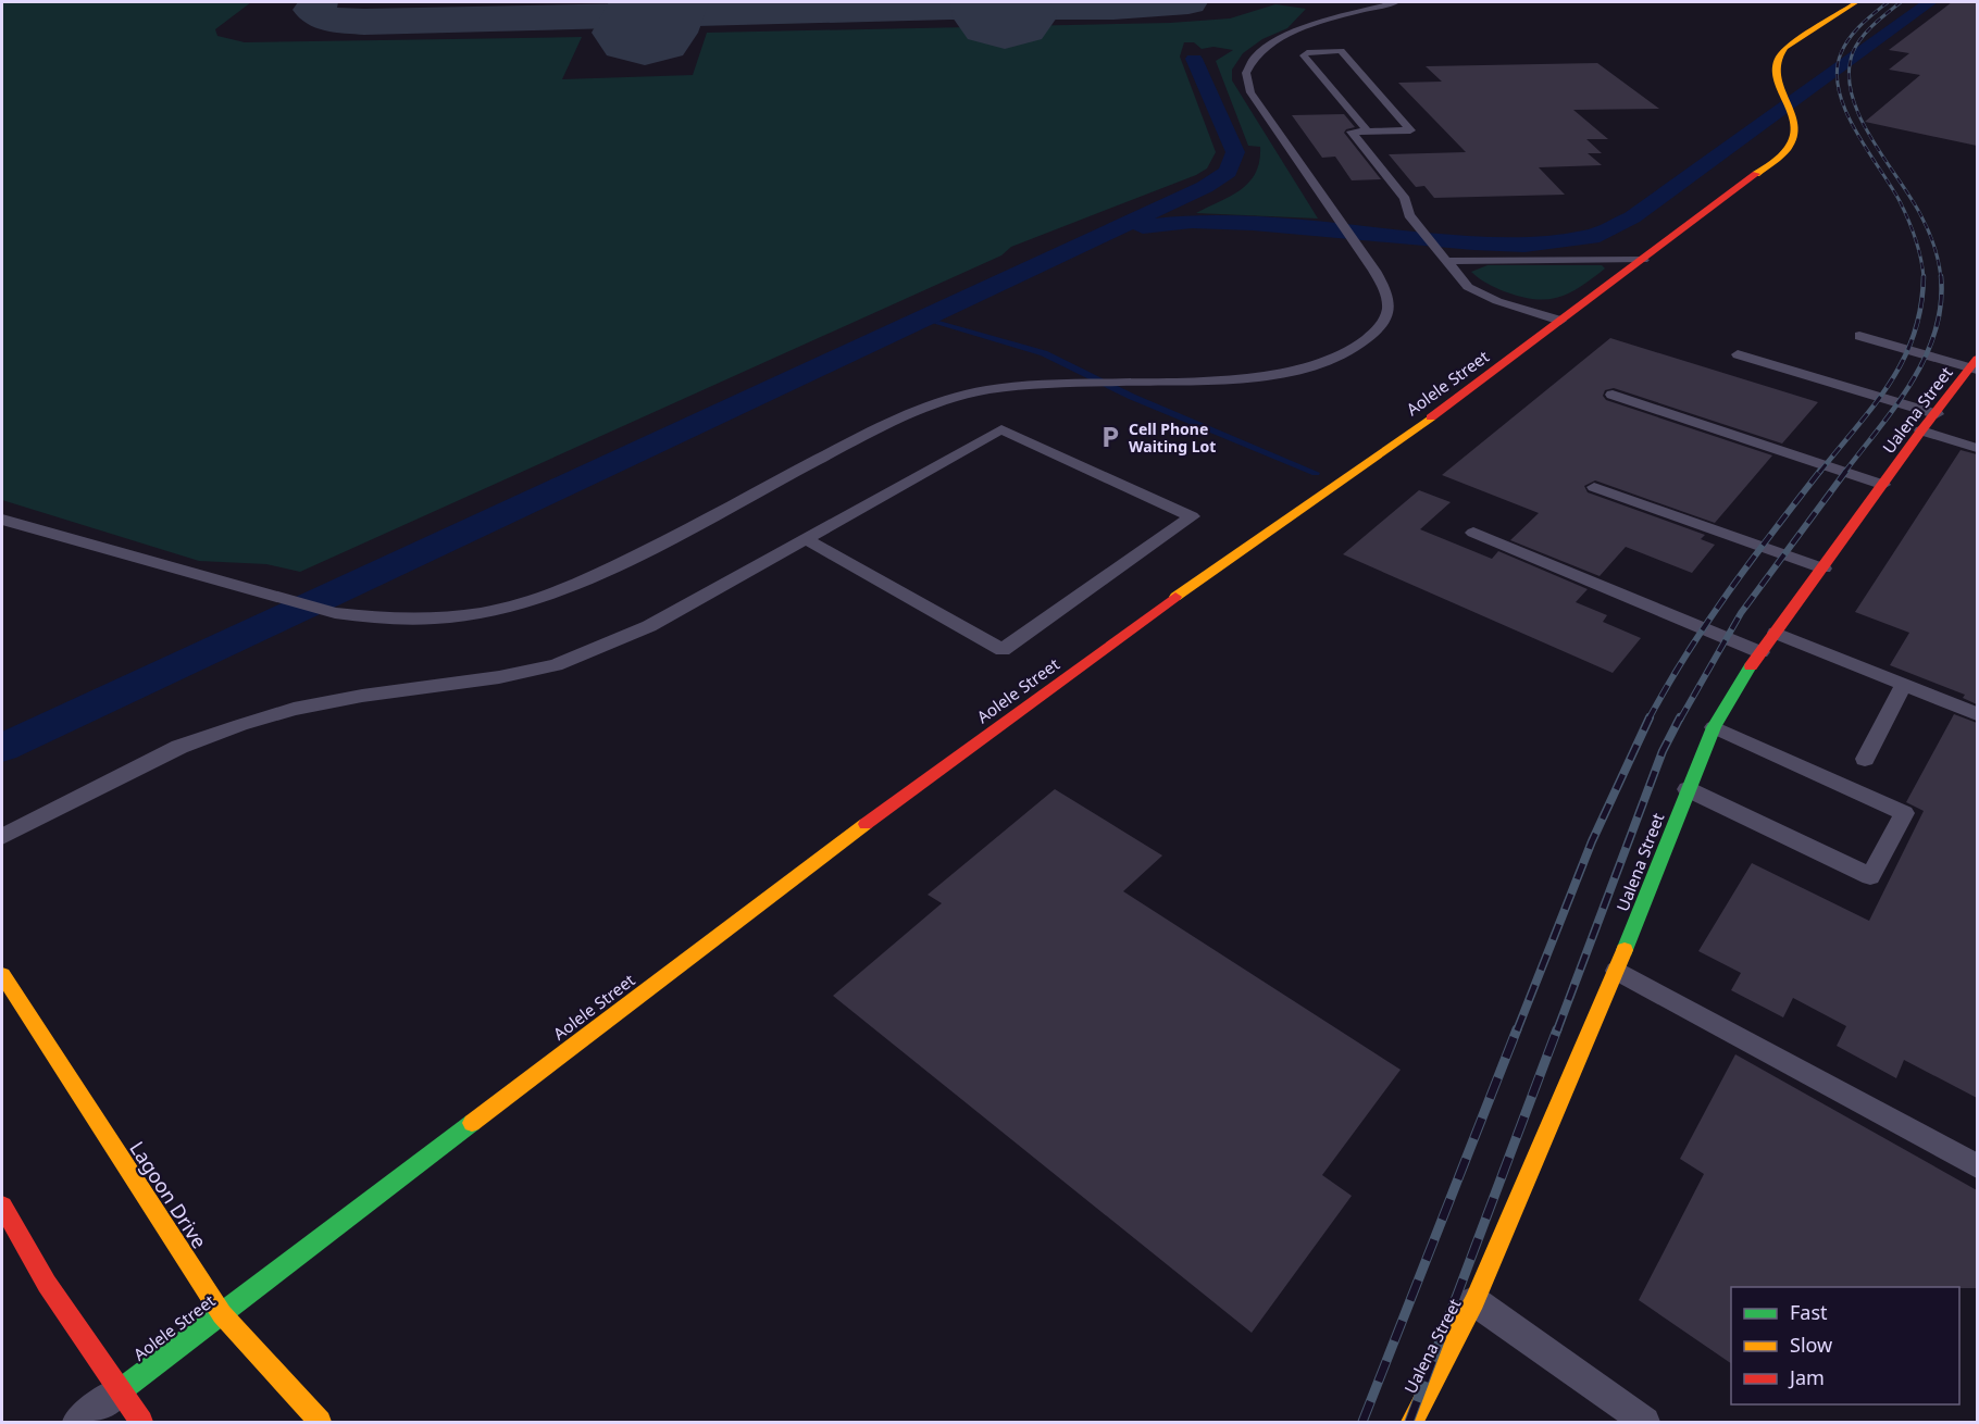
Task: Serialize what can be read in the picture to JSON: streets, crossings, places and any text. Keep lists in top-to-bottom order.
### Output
{
  "streets": {
    "street": ["Aolele Street", "Ualena Street", "Lagoon Drive"]
  },
  "crossings": [
    ["Aolele Street", "Lagoon Drive"]
  ],
  "places": {
    "parking": ["Cell Phone Waiting Lot"]
  },
  "legend": ["Fast", "Slow", "Jam"]
}
